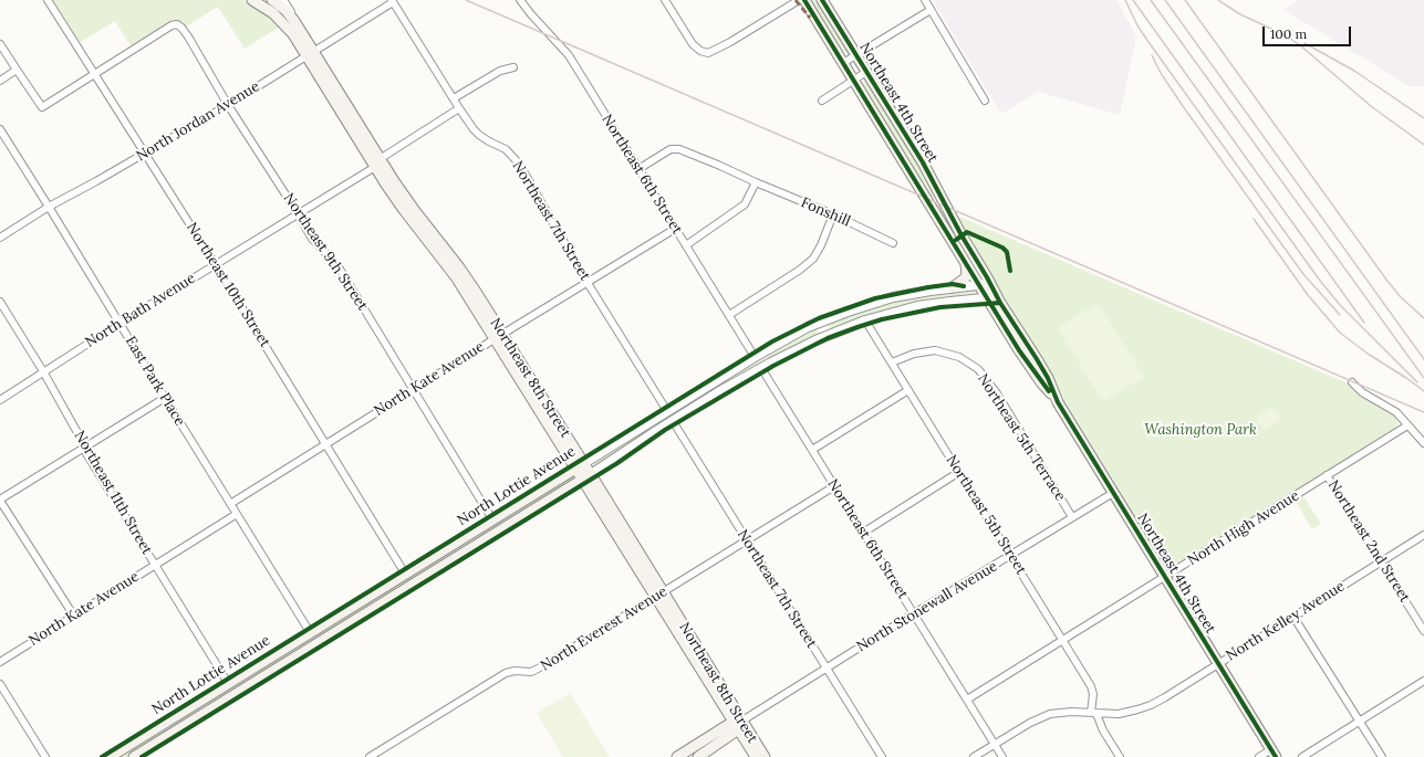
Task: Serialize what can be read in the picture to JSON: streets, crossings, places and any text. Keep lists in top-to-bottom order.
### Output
{
  "streets": {
    "main road": [
      "Northeast 4th Street",
      "Northeast 8th Street",
      "North Lottie Avenue",
      "North Stonewall Avenue"
    ],
    "street": [
      "North Jordan Avenue",
      "Northeast 6th Street",
      "Fonshill",
      "Northeast 7th Street",
      "Northeast 9th Street",
      "Northeast 10th Street",
      "North Bath Avenue",
      "North Kate Avenue",
      "East Park Place",
      "Northeast 5th Terrace",
      "Northeast 11th Street",
      "Northeast 5th Street",
      "North High Avenue",
      "Northeast 2nd Street",
      "North Kelley Avenue",
      "North Everest Avenue"
    ]
  },
  "crossings": [
    ["Northeast 4th Street", "North Lottie Avenue"],
    ["Northeast 4th Street", "North High Avenue"],
    ["Northeast 4th Street", "North Stonewall Avenue"],
    ["Northeast 4th Street", "North Kelley Avenue"],
    ["North Jordan Avenue", "Northeast 7th Street"],
    ["North Jordan Avenue", "Northeast 9th Street"],
    ["North Jordan Avenue", "Northeast 10th Street"],
    ["North Jordan Avenue", "Northeast 8th Street"],
    ["North Jordan Avenue", "East Park Place"],
    ["Northeast 6th Street", "North Kate Avenue"],
    ["Northeast 6th Street", "North Lottie Avenue"],
    ["Northeast 6th Street", "North High Avenue"],
    ["Northeast 6th Street", "North Stonewall Avenue"],
    ["Northeast 6th Street", "North Kelley Avenue"],
    ["Northeast 6th Street", "North Everest Avenue"],
    ["Northeast 7th Street", "North Bath Avenue"],
    ["Northeast 7th Street", "North Kate Avenue"],
    ["Northeast 7th Street", "North Lottie Avenue"],
    ["Northeast 7th Street", "North Stonewall Avenue"],
    ["Northeast 7th Street", "North Everest Avenue"],
    ["Northeast 9th Street", "Northeast 10th Street"],
    ["Northeast 9th Street", "North Bath Avenue"],
    ["Northeast 9th Street", "North Kate Avenue"],
    ["Northeast 9th Street", "North Lottie Avenue"],
    ["Northeast 10th Street", "North Bath Avenue"],
    ["Northeast 10th Street", "North Kate Avenue"],
    ["Northeast 10th Street", "North Lottie Avenue"],
    ["North Bath Avenue", "Northeast 8th Street"],
    ["North Bath Avenue", "East Park Place"],
    ["North Bath Avenue", "Northeast 11th Street"],
    ["Northeast 8th Street", "North Kate Avenue"],
    ["Northeast 8th Street", "North Lottie Avenue"],
    ["Northeast 8th Street", "North Stonewall Avenue"],
    ["Northeast 8th Street", "North Everest Avenue"],
    ["North Kate Avenue", "East Park Place"],
    ["North Kate Avenue", "Northeast 11th Street"],
    ["East Park Place", "North Lottie Avenue"],
    ["Northeast 5th Terrace", "Northeast 5th Street"],
    ["Northeast 5th Terrace", "North Stonewall Avenue"],
    ["North Lottie Avenue", "Northeast 11th Street"],
    ["North Lottie Avenue", "Northeast 5th Street"],
    ["Northeast 5th Street", "North High Avenue"],
    ["Northeast 5th Street", "North Stonewall Avenue"],
    ["Northeast 5th Street", "North Kelley Avenue"],
    ["North High Avenue", "Northeast 2nd Street"],
    ["Northeast 2nd Street", "North Kelley Avenue"]
  ],
  "parks": ["Washington Park"],
  "scale_bar": "100 m"
}
